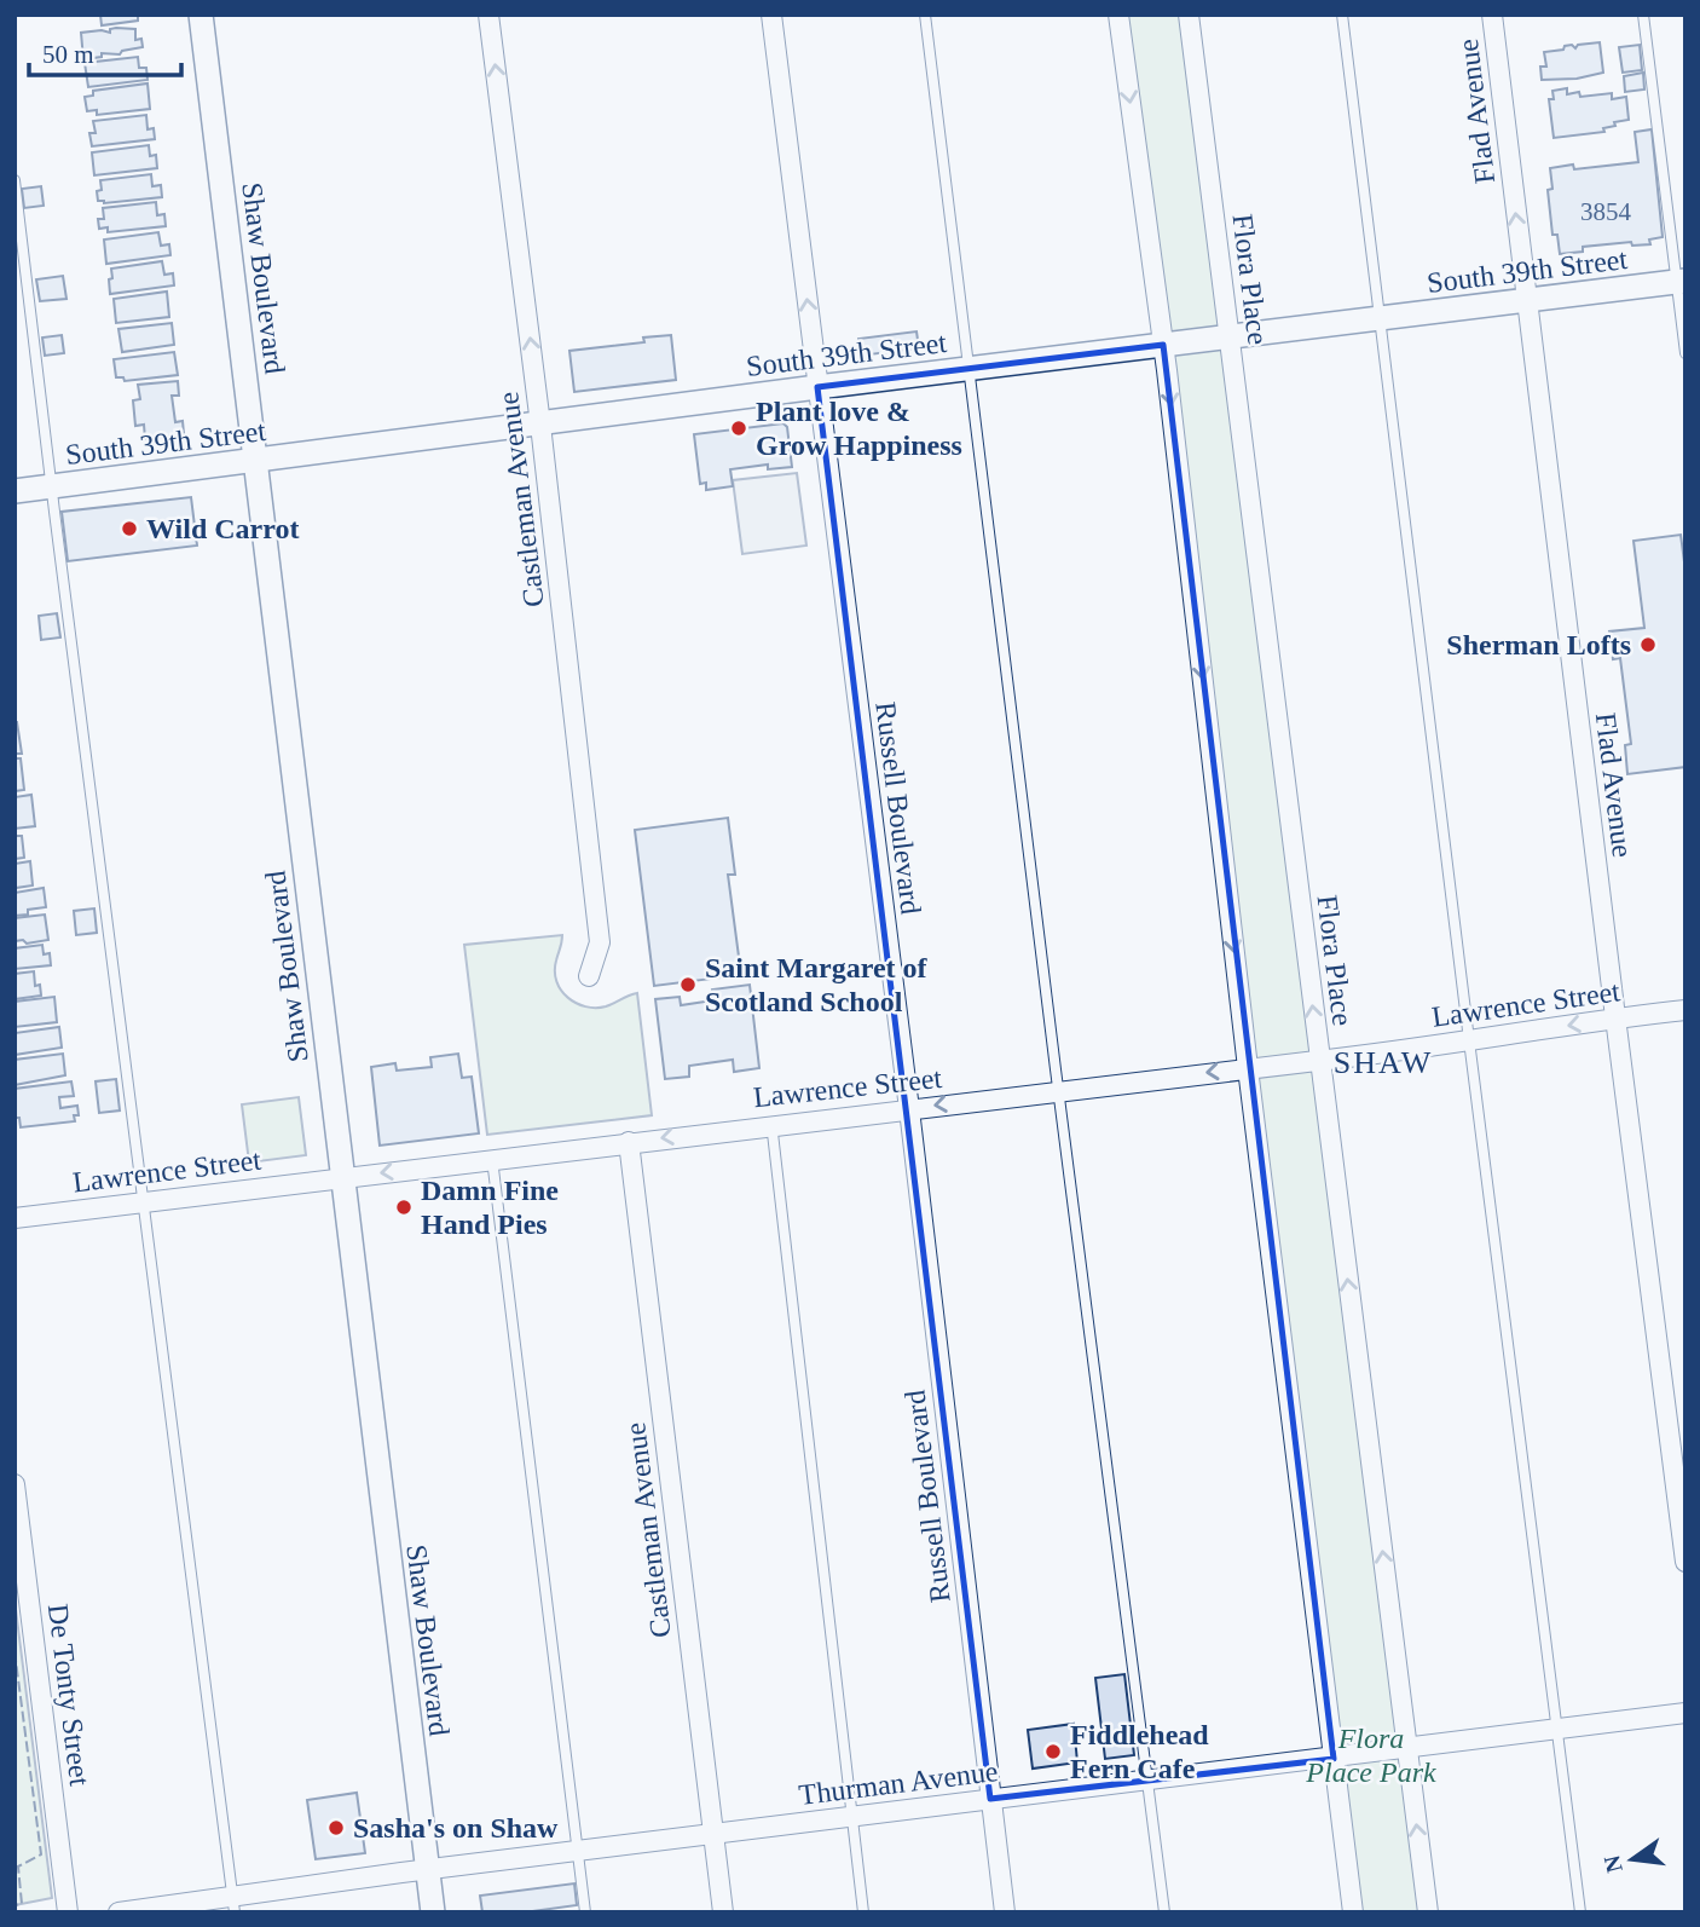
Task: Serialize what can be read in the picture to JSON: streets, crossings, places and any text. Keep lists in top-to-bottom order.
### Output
{
  "streets": {
    "street": [
      "Flad Avenue",
      "South 39th Street",
      "Shaw Boulevard",
      "Flora Place",
      "Castleman Avenue",
      "Russell Boulevard",
      "Lawrence Street",
      "De Tonty Street",
      "Thurman Avenue"
    ]
  },
  "crossings": [
    ["Flad Avenue", "South 39th Street"],
    ["Flad Avenue", "Lawrence Street"],
    ["South 39th Street", "Shaw Boulevard"],
    ["South 39th Street", "Flora Place"],
    ["South 39th Street", "Castleman Avenue"],
    ["South 39th Street", "Russell Boulevard"],
    ["Shaw Boulevard", "Lawrence Street"],
    ["Shaw Boulevard", "Thurman Avenue"],
    ["Flora Place", "Lawrence Street"],
    ["Flora Place", "Thurman Avenue"],
    ["Castleman Avenue", "Lawrence Street"],
    ["Castleman Avenue", "Thurman Avenue"],
    ["Russell Boulevard", "Lawrence Street"],
    ["Russell Boulevard", "Thurman Avenue"]
  ],
  "one_way": ["Lawrence Street"],
  "districts": ["SHAW"],
  "parks": ["Flora Place Park"],
  "places": [
    "Plant love & Grow Happiness",
    "Wild Carrot",
    "Sherman Lofts",
    "Saint Margaret of Scotland School",
    "Damn Fine Hand Pies",
    "Fiddlehead Fern Cafe",
    "Sasha's on Shaw"
  ],
  "house_numbers": ["3854"],
  "scale_bar": "50 m",
  "north": "left"
}
